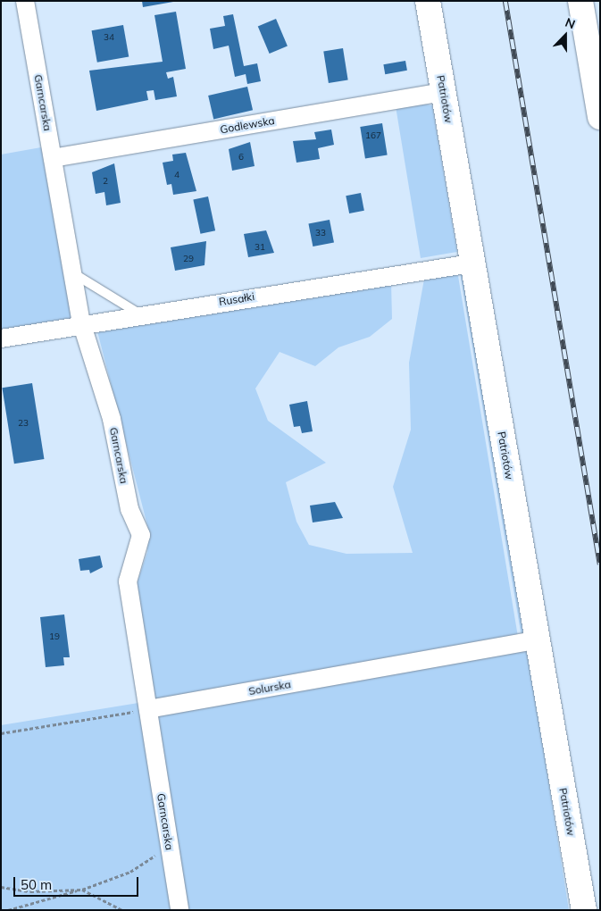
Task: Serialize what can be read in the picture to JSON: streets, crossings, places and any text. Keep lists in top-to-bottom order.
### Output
{
  "streets": {
    "main road": ["Patriotów"],
    "street": [
      "Garncarska",
      "Godlewska",
      "Rusałki",
      "Solurska"
    ]
  },
  "crossings": [
    ["Patriotów", "Godlewska"],
    ["Patriotów", "Rusałki"],
    ["Patriotów", "Solurska"],
    ["Garncarska", "Godlewska"],
    ["Garncarska", "Rusałki"],
    ["Garncarska", "Solurska"]
  ],
  "house_numbers": [
    "34",
    "167",
    "6",
    "4",
    "2",
    "33",
    "31",
    "29",
    "23",
    "19"
  ],
  "scale_bar": "50 m",
  "north": "top"
}
